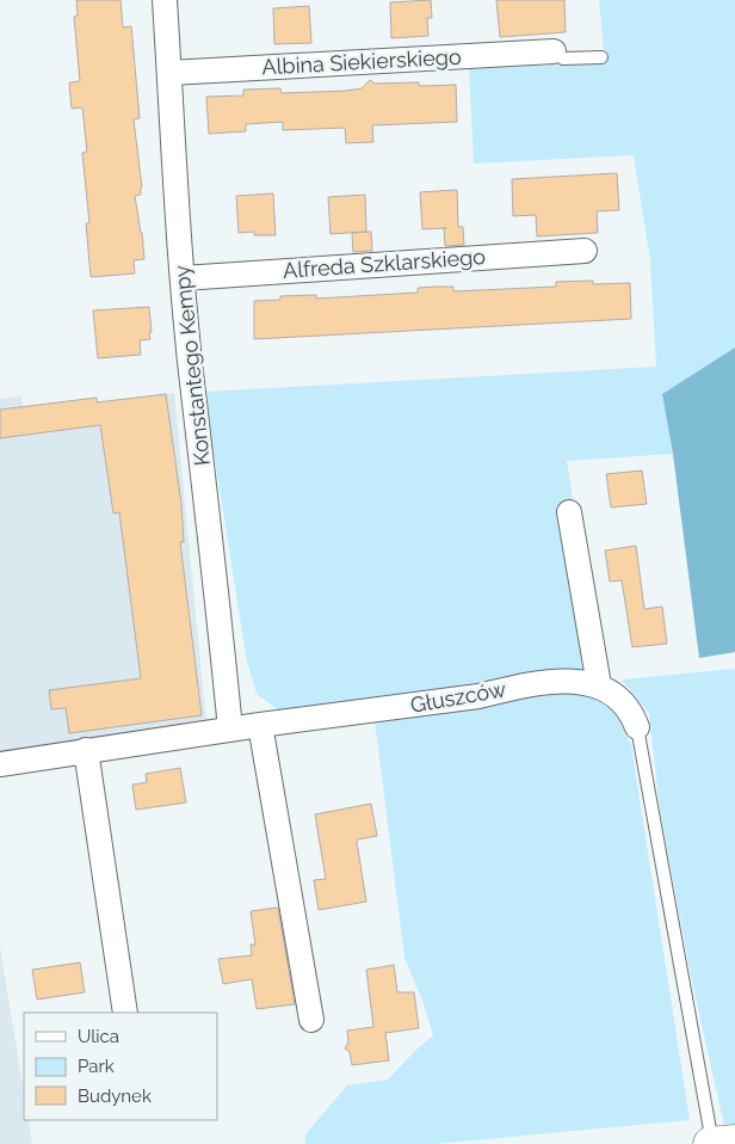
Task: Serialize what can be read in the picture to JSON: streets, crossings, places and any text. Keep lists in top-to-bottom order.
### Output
{
  "streets": {
    "street": [
      "Albina Siekierskiego",
      "Alfreda Szklarskiego",
      "Konstantego Kempy",
      "Głuszców"
    ]
  },
  "crossings": [
    ["Albina Siekierskiego", "Konstantego Kempy"],
    ["Alfreda Szklarskiego", "Konstantego Kempy"],
    ["Konstantego Kempy", "Głuszców"]
  ],
  "legend": ["Ulica", "Park", "Budynek"]
}
